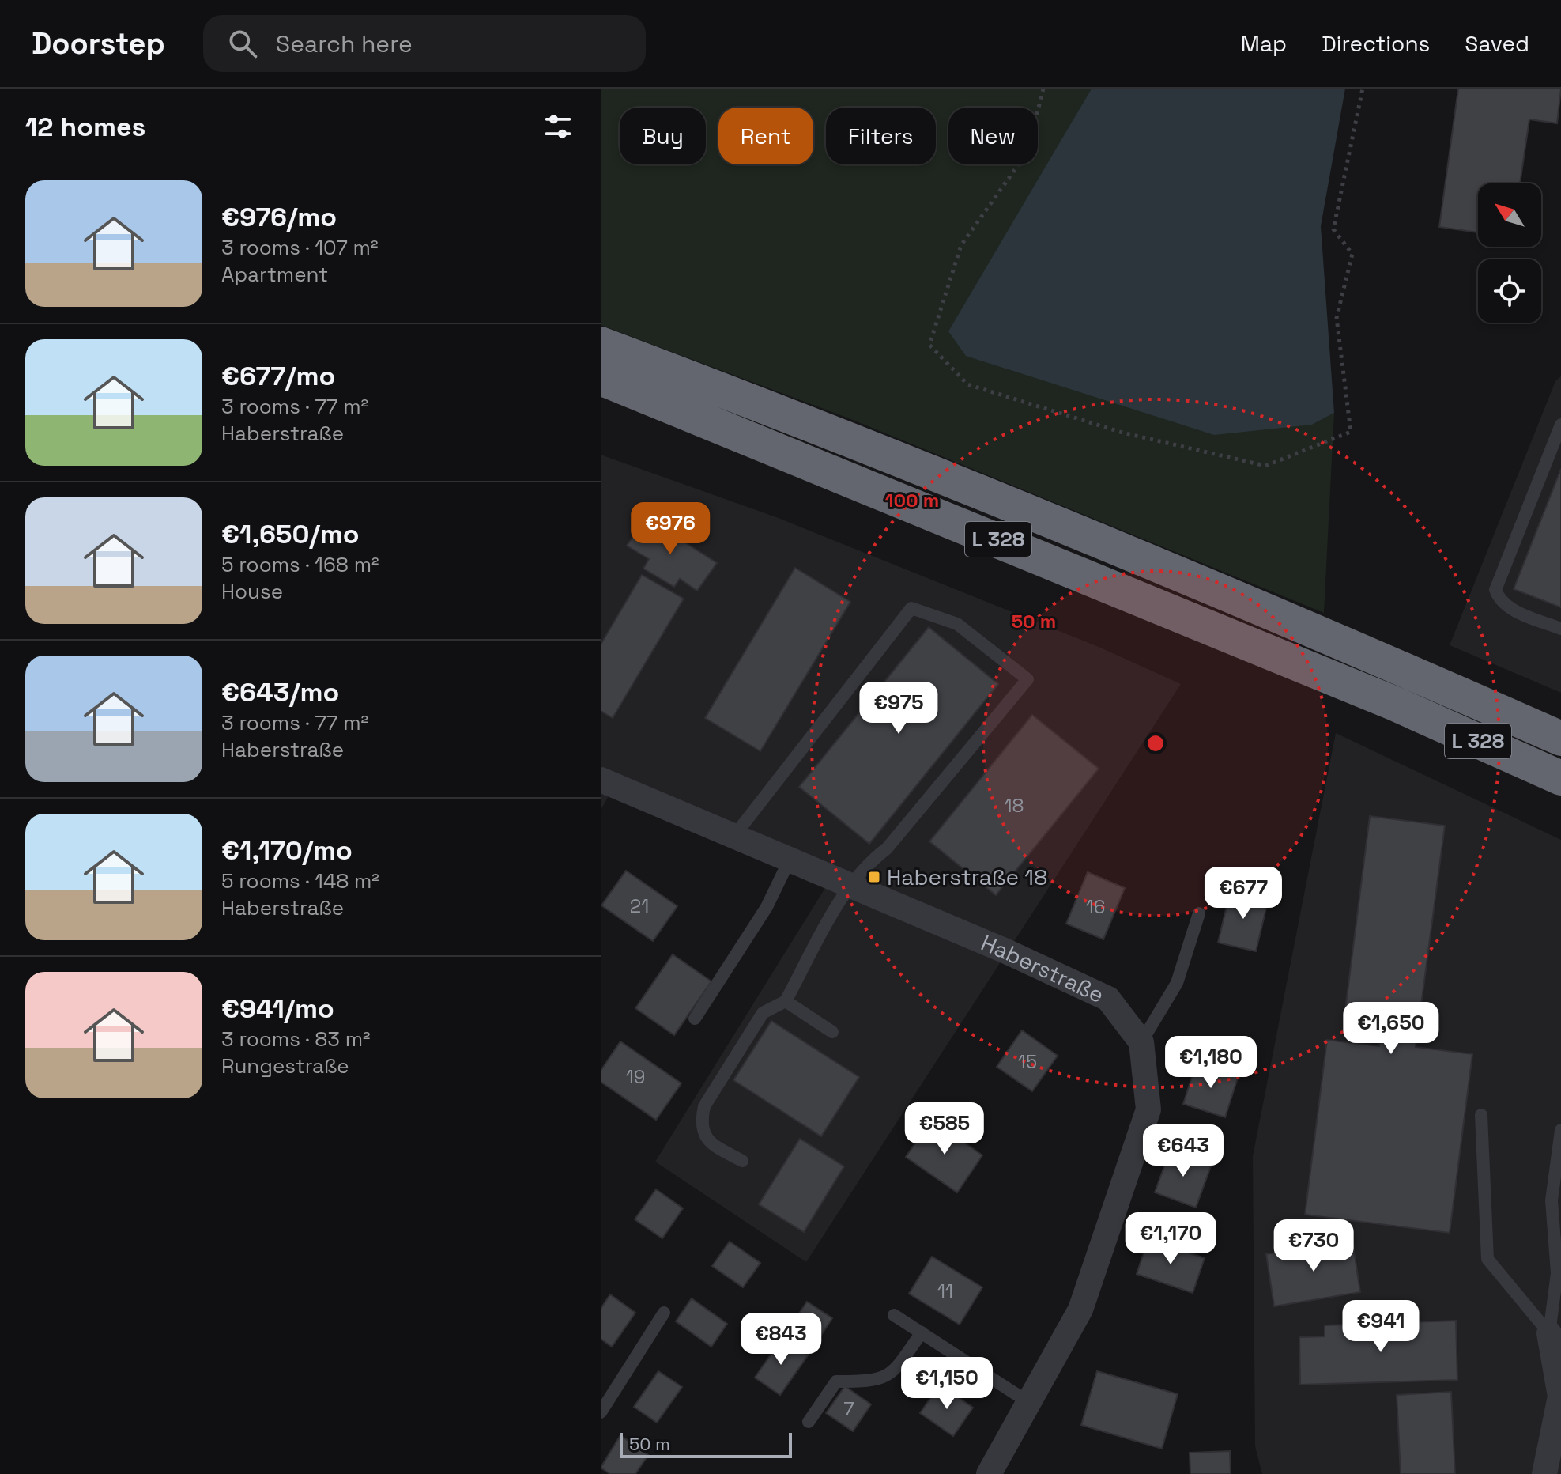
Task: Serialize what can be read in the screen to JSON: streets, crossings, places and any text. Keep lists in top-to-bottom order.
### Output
{
  "streets": {
    "highway": ["L 328"],
    "street": ["Haberstraße"]
  },
  "places": {
    "transit": ["Haberstraße 18"]
  },
  "house_numbers": [
    "18",
    "21",
    "16",
    "15",
    "19",
    "11",
    "7"
  ],
  "scale_bar": "50 m",
  "north": "top left",
  "page": {
    "header": "Doorstep",
    "search": "Search here",
    "nav": ["Map", "Directions", "Saved"],
    "heading": "12 homes",
    "chip": [
      "Buy",
      "Rent",
      "Filters",
      "New"
    ],
    "list": [
      {
        "name": "€976/mo",
        "note": "3 rooms · 107 m² · Apartment"
      },
      {
        "name": "€677/mo",
        "note": "3 rooms · 77 m² · Haberstraße"
      },
      {
        "name": "€1,650/mo",
        "note": "5 rooms · 168 m² · House"
      },
      {
        "name": "€643/mo",
        "note": "3 rooms · 77 m² · Haberstraße"
      },
      {
        "name": "€1,170/mo",
        "note": "5 rooms · 148 m² · Haberstraße"
      },
      {
        "name": "€941/mo",
        "note": "3 rooms · 83 m² · Rungestraße"
      }
    ],
    "price": [
      "€976",
      "€975",
      "€677",
      "€1,650",
      "€1,180",
      "€585",
      "€643",
      "€1,170",
      "€730",
      "€941",
      "€843",
      "€1,150"
    ],
    "scale": "50 m"
  },
  "rings": ["100 m", "50 m"]
}
